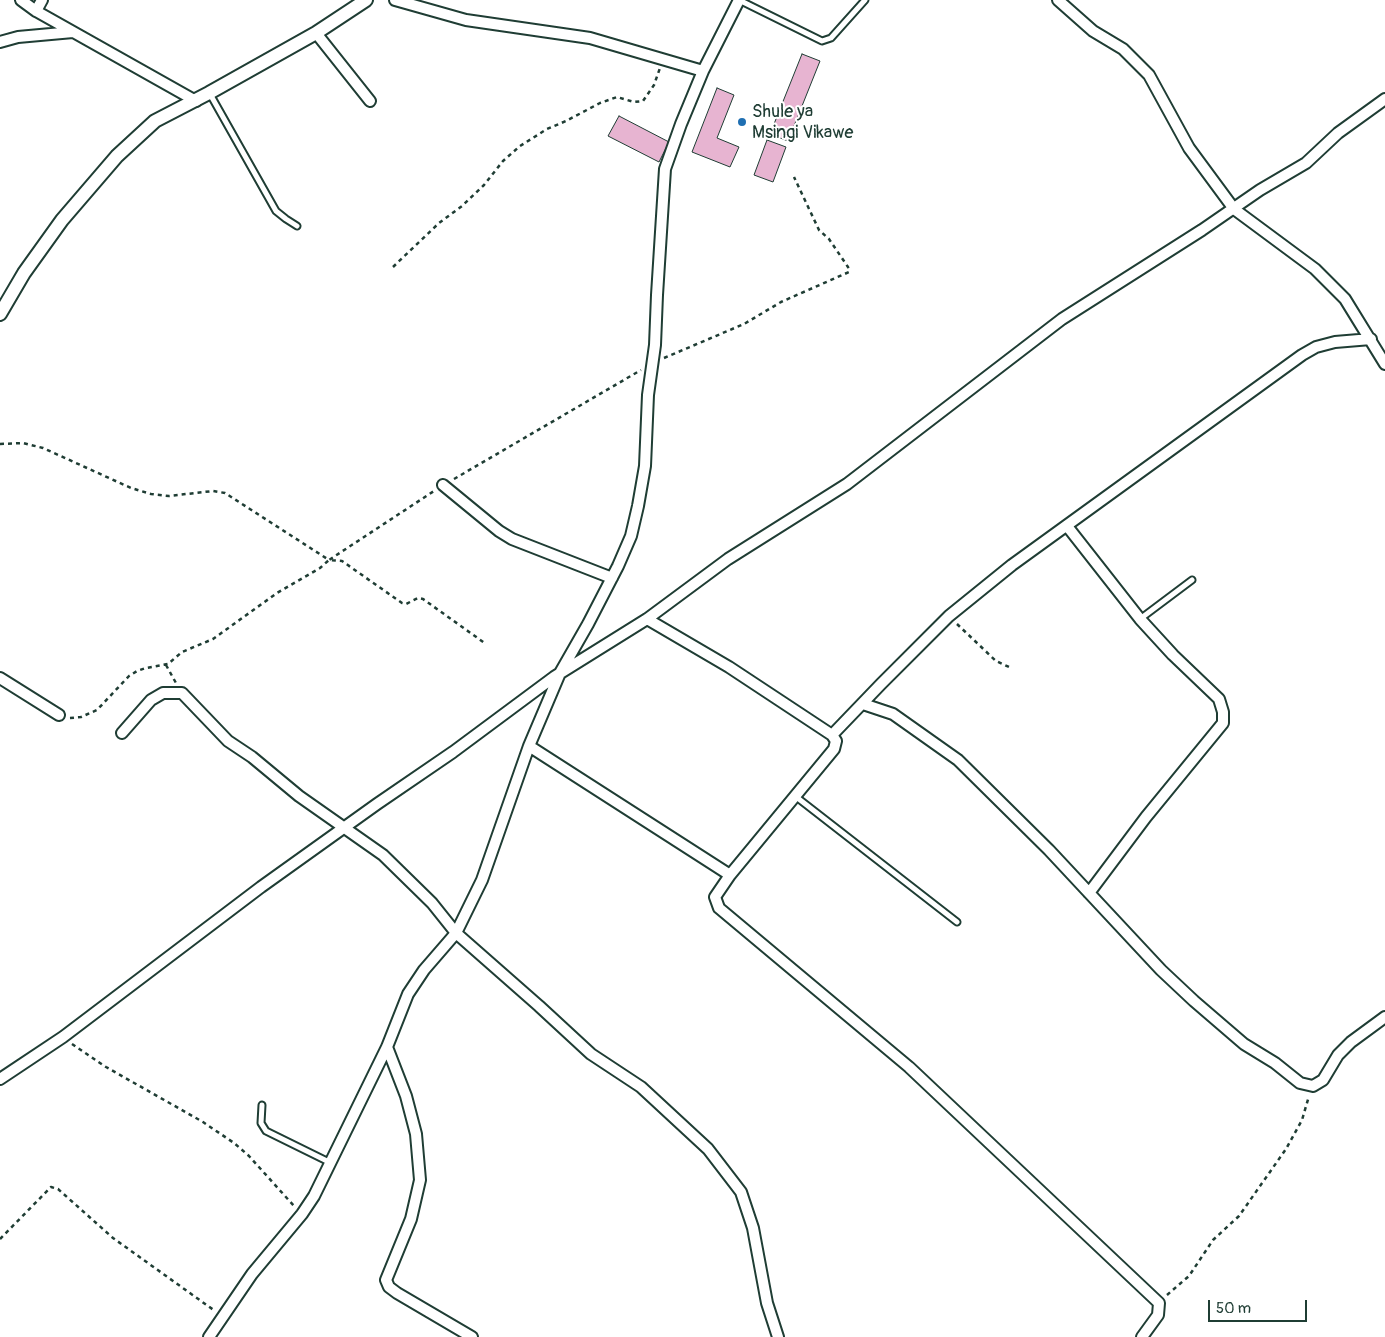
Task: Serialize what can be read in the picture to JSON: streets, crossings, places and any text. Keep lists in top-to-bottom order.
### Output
{
  "places": ["Shule ya Msingi Vikawe"],
  "scale_bar": "50 m"
}
